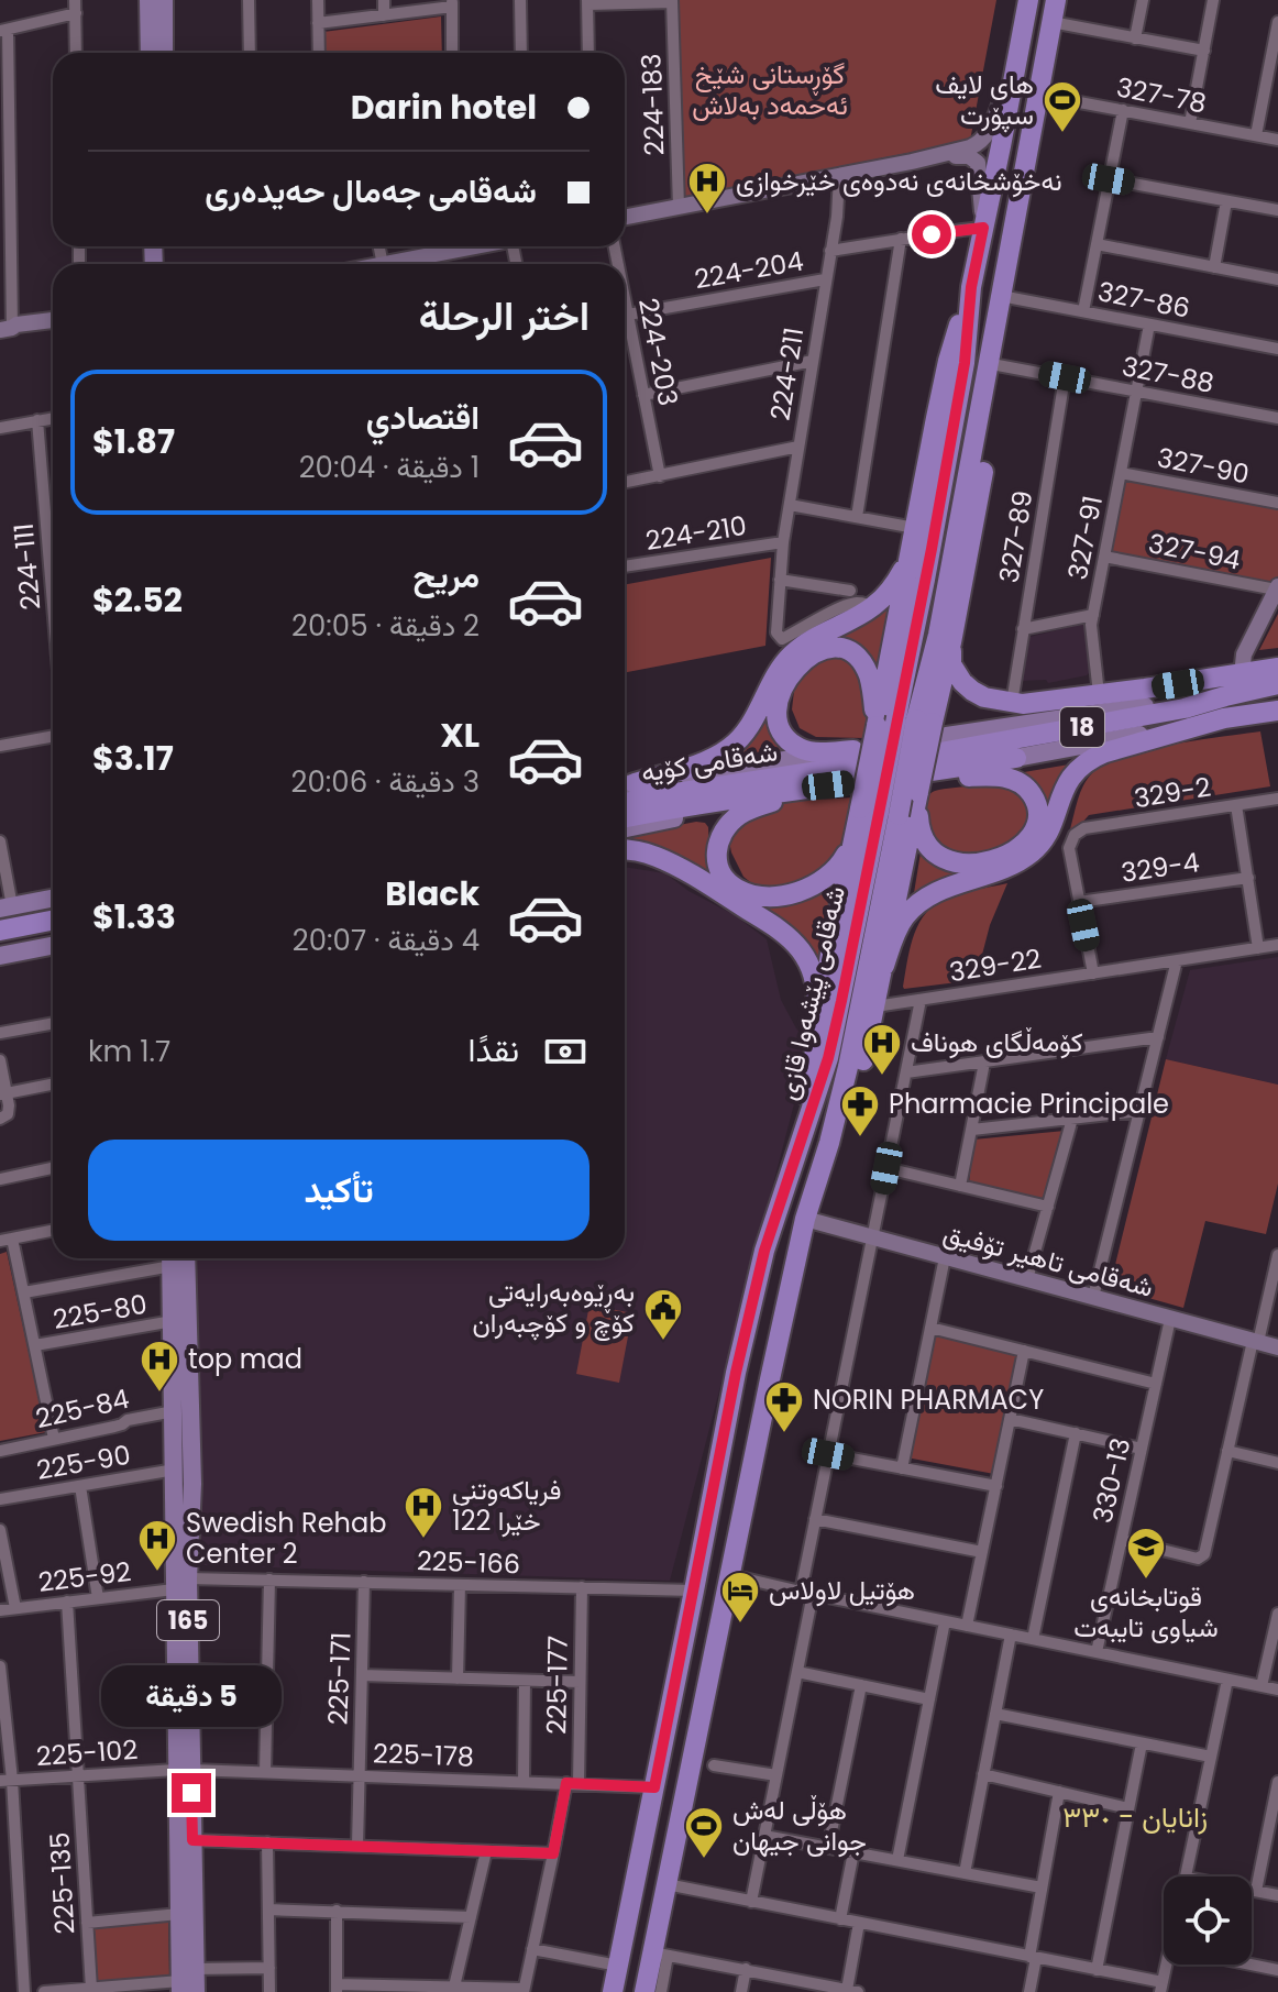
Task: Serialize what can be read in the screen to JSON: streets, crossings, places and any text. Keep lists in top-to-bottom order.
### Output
{
  "streets": {
    "highway": ["18", "شەقامی کۆیە", "شەقامی پێشەوا قازی"],
    "main road": ["165"],
    "street": [
      "327-78",
      "224-183",
      "224-204",
      "327-86",
      "224-203",
      "224-211",
      "327-88",
      "327-90",
      "224-210",
      "327-89",
      "327-91",
      "327-94",
      "224-111",
      "329-2",
      "329-4",
      "329-22",
      "شەقامی تاهیر تۆفیق",
      "225-80",
      "225-84",
      "225-90",
      "330-13",
      "225-166",
      "225-92",
      "225-171",
      "225-177",
      "225-102",
      "225-178",
      "225-135"
    ]
  },
  "crossings": [
    ["327-78", "شەقامی پێشەوا قازی"],
    ["224-204", "224-203"],
    ["224-204", "224-211"],
    ["327-86", "327-91"],
    ["327-86", "شەقامی پێشەوا قازی"],
    ["224-211", "224-210"],
    ["327-88", "327-89"],
    ["327-88", "327-91"],
    ["327-90", "327-91"],
    ["327-91", "327-94"],
    ["329-2", "329-4"],
    ["شەقامی پێشەوا قازی", "شەقامی تاهیر تۆفیق"],
    ["شەقامی پێشەوا قازی", "225-166"],
    ["شەقامی پێشەوا قازی", "225-178"],
    ["شەقامی تاهیر تۆفیق", "330-13"],
    ["225-80", "165"],
    ["225-84", "165"],
    ["225-90", "165"],
    ["225-166", "225-92"],
    ["225-166", "165"],
    ["225-166", "225-171"],
    ["225-166", "225-177"],
    ["225-92", "165"],
    ["225-92", "225-135"],
    ["165", "225-102"],
    ["165", "225-178"],
    ["225-171", "225-178"],
    ["225-177", "225-178"],
    ["225-102", "225-178"],
    ["225-102", "225-135"]
  ],
  "districts": ["زانایان - ٣٣٠"],
  "parks": ["گۆڕستانی شێخ ئەحمەد بەلاش"],
  "places": {
    "sports": ["های لایف سپۆرت", "هۆڵی لەش جوانی جیهان"],
    "hospital": [
      "نەخۆشخانەی نەدوەی خێرخوازی",
      "کۆمەڵگای هوناف",
      "top mad",
      "فریاکەوتنی خێرا 122",
      "Swedish Rehab Center 2"
    ],
    "pharmacy": ["Pharmacie Principale", "NORIN PHARMACY"],
    "public building": ["بەڕێوەبەرایەتی کۆچ و کۆچبەران"],
    "school or university": ["قوتابخانەی شیاوی تایبەت"],
    "hotel": ["هۆتيل لاولاس"]
  },
  "page": {
    "banner": ["Darin hotel", "شەقامی جەمال حەیدەری"],
    "heading": "اختر الرحلة",
    "list": [
      {
        "name": "اقتصادي",
        "note": "1 دقيقة · 20:04",
        "value": "$1.87"
      },
      {
        "name": "مريح",
        "note": "2 دقيقة · 20:05",
        "value": "$2.52"
      },
      {
        "name": "XL",
        "note": "3 دقيقة · 20:06",
        "value": "$3.17"
      },
      {
        "name": "Black",
        "note": "4 دقيقة · 20:07",
        "value": "$1.33"
      }
    ],
    "pay": ["نقدًا", "1.7 km"],
    "buttons": "تأكيد",
    "bubble": "5 دقيقة"
  }
}
